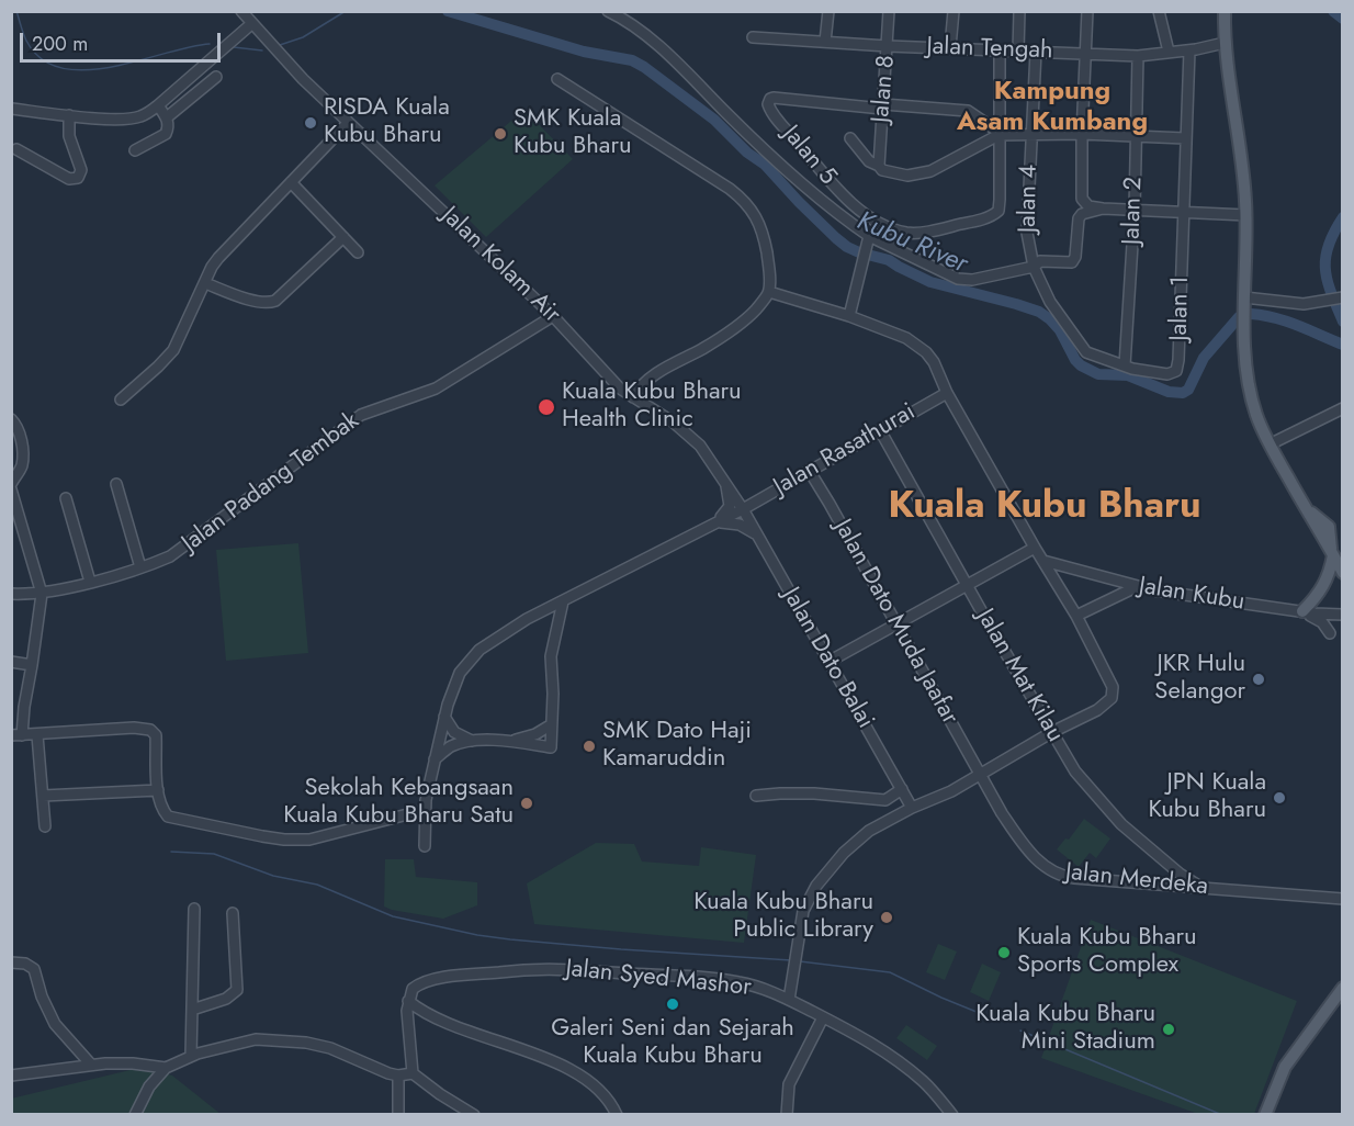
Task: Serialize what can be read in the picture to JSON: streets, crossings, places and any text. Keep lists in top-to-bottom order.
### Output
{
  "streets": {
    "street": [
      "Jalan Tengah",
      "Jalan 8",
      "Jalan 5",
      "Jalan 4",
      "Jalan 2",
      "Jalan Kolam Air",
      "Jalan 1",
      "Jalan Rasathurai",
      "Jalan Padang Tembak",
      "Jalan Kubu",
      "Jalan Dato Muda Jaafar",
      "Jalan Dato Balai",
      "Jalan Mat Kilau",
      "Jalan Merdeka",
      "Jalan Syed Mashor"
    ]
  },
  "crossings": [
    ["Jalan Tengah", "Jalan 8"],
    ["Jalan Tengah", "Jalan 5"],
    ["Jalan Tengah", "Jalan 4"],
    ["Jalan Tengah", "Jalan 2"],
    ["Jalan Tengah", "Jalan 1"],
    ["Jalan 8", "Jalan 5"],
    ["Jalan 4", "Jalan 1"],
    ["Jalan 2", "Jalan 1"],
    ["Jalan Kolam Air", "Jalan Rasathurai"],
    ["Jalan Kolam Air", "Jalan Padang Tembak"],
    ["Jalan Kolam Air", "Jalan Dato Balai"],
    ["Jalan Rasathurai", "Jalan Dato Muda Jaafar"],
    ["Jalan Rasathurai", "Jalan Dato Balai"],
    ["Jalan Rasathurai", "Jalan Mat Kilau"],
    ["Jalan Dato Muda Jaafar", "Jalan Merdeka"],
    ["Jalan Mat Kilau", "Jalan Merdeka"]
  ],
  "districts": ["Kampung Asam Kumbang", "Kuala Kubu Bharu"],
  "water": ["Kubu River"],
  "places": [
    "RISDA Kuala Kubu Bharu",
    "SMK Kuala Kubu Bharu",
    "Kuala Kubu Bharu Health Clinic",
    "JKR Hulu Selangor",
    "SMK Dato Haji Kamaruddin",
    "JPN Kuala Kubu Bharu",
    "Sekolah Kebangsaan Kuala Kubu Bharu Satu",
    "Kuala Kubu Bharu Public Library",
    "Kuala Kubu Bharu Sports Complex",
    "Galeri Seni dan Sejarah Kuala Kubu Bharu",
    "Kuala Kubu Bharu Mini Stadium"
  ],
  "scale_bar": "200 m"
}
